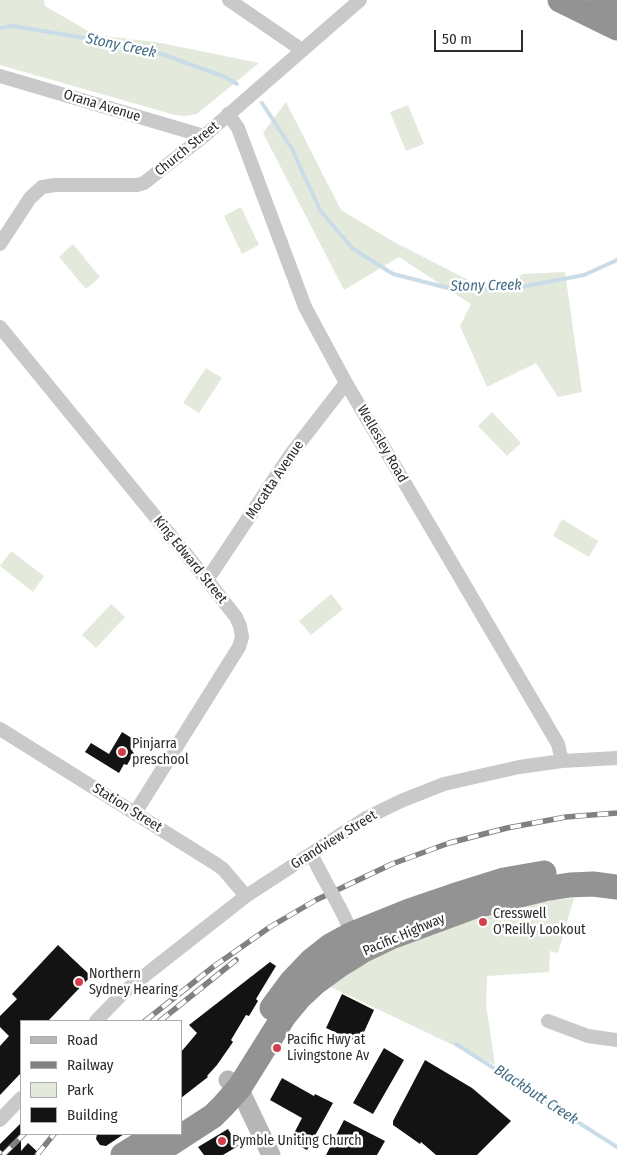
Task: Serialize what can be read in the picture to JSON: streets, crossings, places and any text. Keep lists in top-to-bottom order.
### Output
{
  "streets": {
    "highway": ["Pacific Highway"],
    "street": [
      "Orana Avenue",
      "Church Street",
      "Wellesley Road",
      "Mocatta Avenue",
      "King Edward Street",
      "Station Street",
      "Grandview Street"
    ]
  },
  "crossings": [
    ["Orana Avenue", "Church Street"],
    ["Church Street", "Wellesley Road"],
    ["Wellesley Road", "Mocatta Avenue"],
    ["Wellesley Road", "Grandview Street"],
    ["Mocatta Avenue", "King Edward Street"],
    ["King Edward Street", "Station Street"],
    ["Station Street", "Grandview Street"]
  ],
  "water": ["Stony Creek", "Blackbutt Creek"],
  "places": [
    "Pinjarra preschool",
    "Cresswell O'Reilly Lookout",
    "Northern Sydney Hearing",
    "Pacific Hwy at Livingstone Av",
    "Pymble Uniting Church"
  ],
  "legend": [
    "Road",
    "Railway",
    "Park",
    "Building"
  ],
  "scale_bar": "50 m"
}
